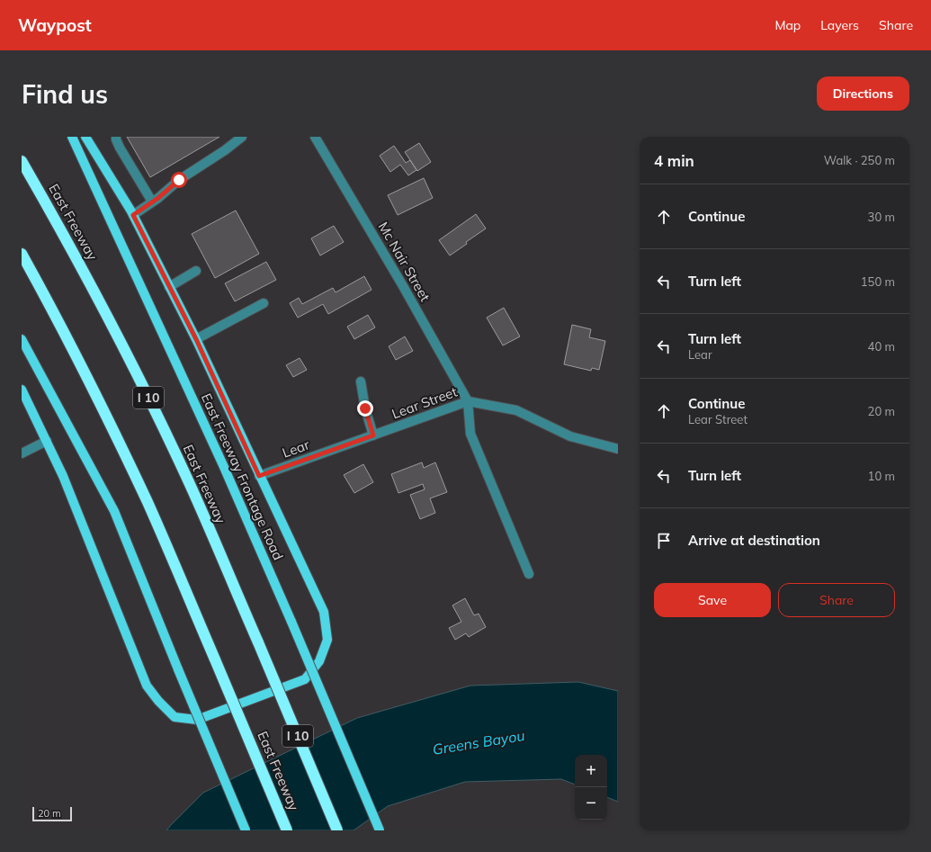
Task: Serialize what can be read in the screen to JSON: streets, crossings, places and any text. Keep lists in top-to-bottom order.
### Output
{
  "streets": {
    "highway": ["East Freeway", "I 10"],
    "main road": ["East Freeway Frontage Road"],
    "street": ["Mc Nair Street", "Lear Street", "Lear"]
  },
  "crossings": [
    ["Mc Nair Street", "Lear Street"],
    ["Lear Street", "Lear"]
  ],
  "water": ["Greens Bayou"],
  "scale_bar": "20 m",
  "page": {
    "header": "Waypost",
    "nav": ["Map", "Layers", "Share"],
    "buttons": [
      "Directions",
      ["Save", "Share"]
    ],
    "title": "Find us",
    "heading": ["4 min", "Walk · 250 m"],
    "list": [
      ["Continue", "30 m"],
      ["Turn left", "150 m"],
      ["Turn left", "Lear", "40 m"],
      ["Continue", "Lear Street", "20 m"],
      ["Turn left", "10 m"],
      "Arrive at destination"
    ],
    "map_buttons": ["+", "−"],
    "scale": "20 m"
  }
}
